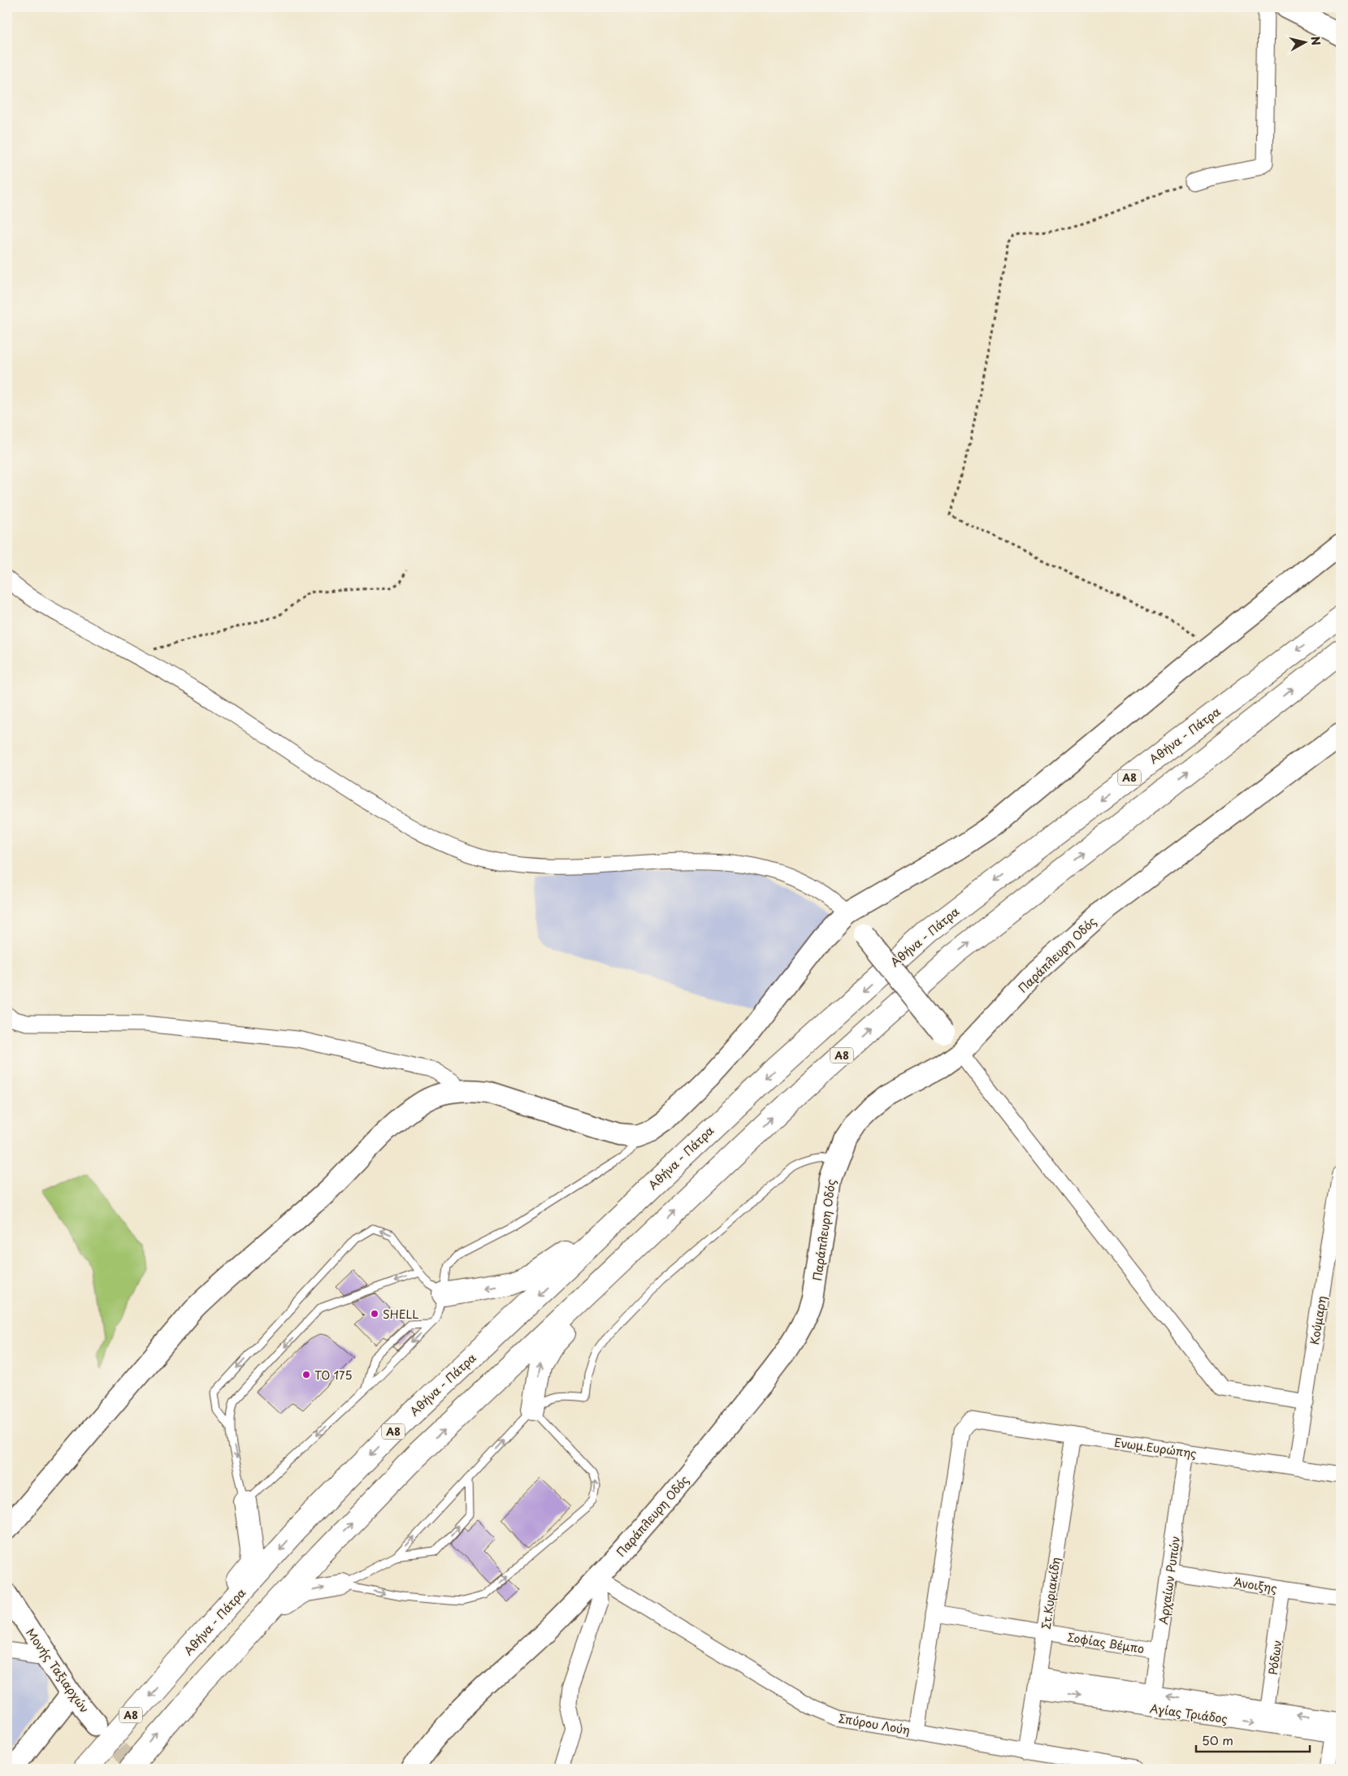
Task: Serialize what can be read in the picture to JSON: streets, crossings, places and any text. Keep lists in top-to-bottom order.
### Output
{
  "streets": {
    "highway": ["Αθήνα - Πάτρα", "Α8"],
    "street": [
      "Παράπλευρη Οδός",
      "Κούμαρη",
      "Ενωμ.Ευρώπης",
      "Αρχαίων Ρυπών",
      "Άνοιξης",
      "Στ.Κυριακίδη",
      "Σοφίας Βέμπο",
      "Ρόδων",
      "Μονής Ταξιαρχών",
      "Αγίας Τριάδος",
      "Σπύρου Λούη"
    ]
  },
  "crossings": [
    ["Παράπλευρη Οδός", "Σπύρου Λούη"],
    ["Κούμαρη", "Ενωμ.Ευρώπης"],
    ["Ενωμ.Ευρώπης", "Αρχαίων Ρυπών"],
    ["Ενωμ.Ευρώπης", "Στ.Κυριακίδη"],
    ["Ενωμ.Ευρώπης", "Σοφίας Βέμπο"],
    ["Αρχαίων Ρυπών", "Άνοιξης"],
    ["Αρχαίων Ρυπών", "Σοφίας Βέμπο"],
    ["Αρχαίων Ρυπών", "Αγίας Τριάδος"],
    ["Άνοιξης", "Ρόδων"],
    ["Στ.Κυριακίδη", "Σοφίας Βέμπο"],
    ["Στ.Κυριακίδη", "Αγίας Τριάδος"],
    ["Στ.Κυριακίδη", "Σπύρου Λούη"],
    ["Ρόδων", "Αγίας Τριάδος"]
  ],
  "places": ["SHELL", "TO 175"],
  "scale_bar": "50 m",
  "north": "right"
}
